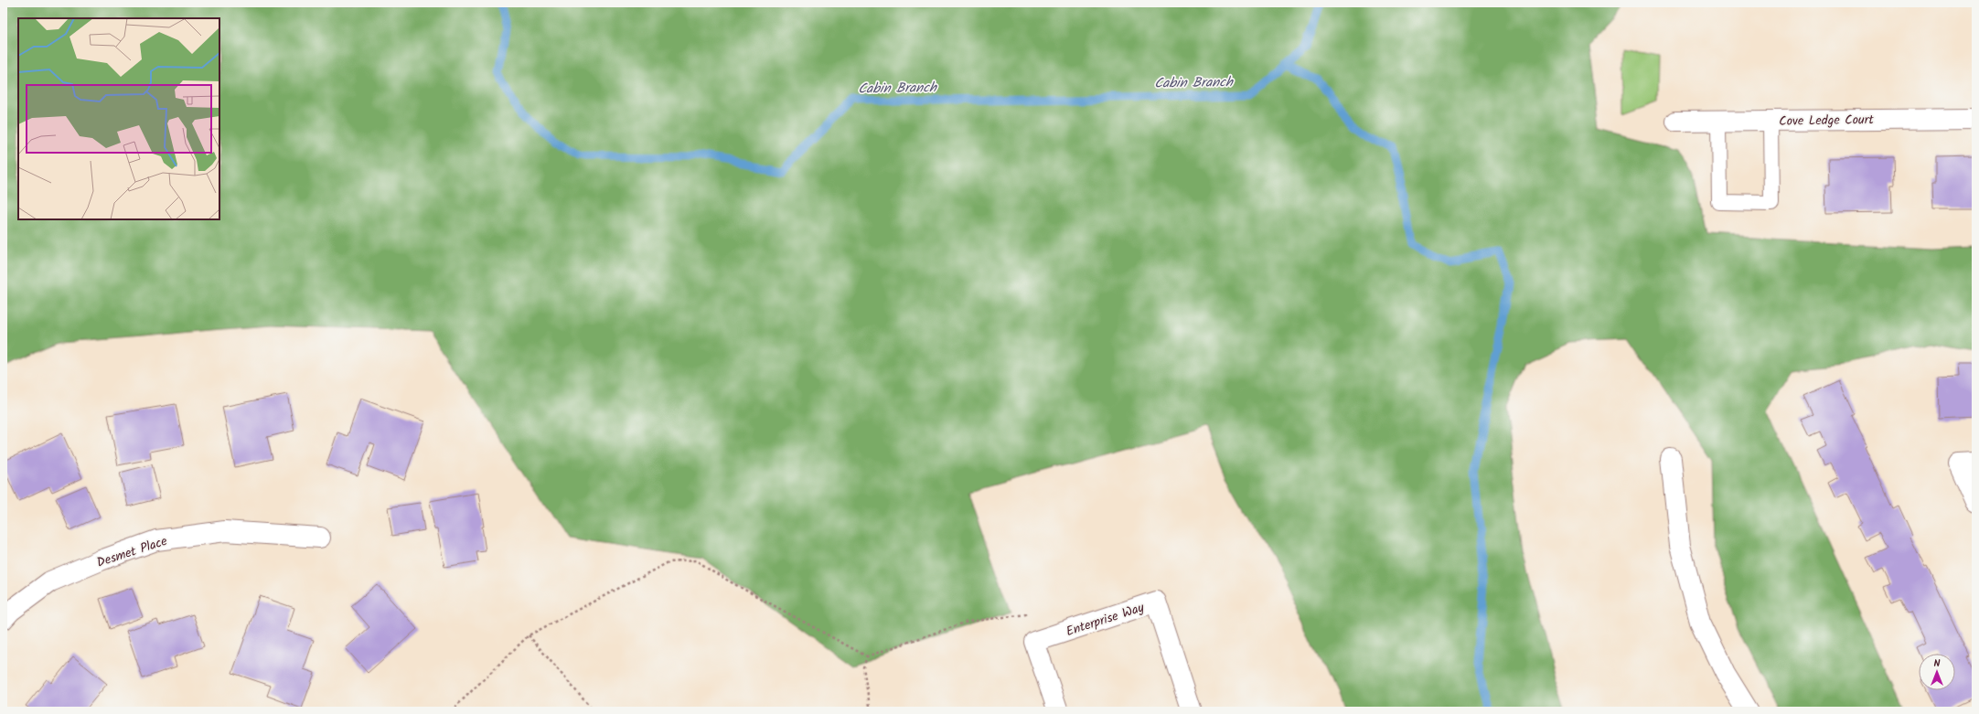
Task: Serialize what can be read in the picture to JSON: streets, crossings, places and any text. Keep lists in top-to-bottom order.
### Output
{
  "streets": {
    "street": ["Cove Ledge Court", "Desmet Place", "Enterprise Way"]
  },
  "water": ["Cabin Branch"],
  "north": "top"
}
